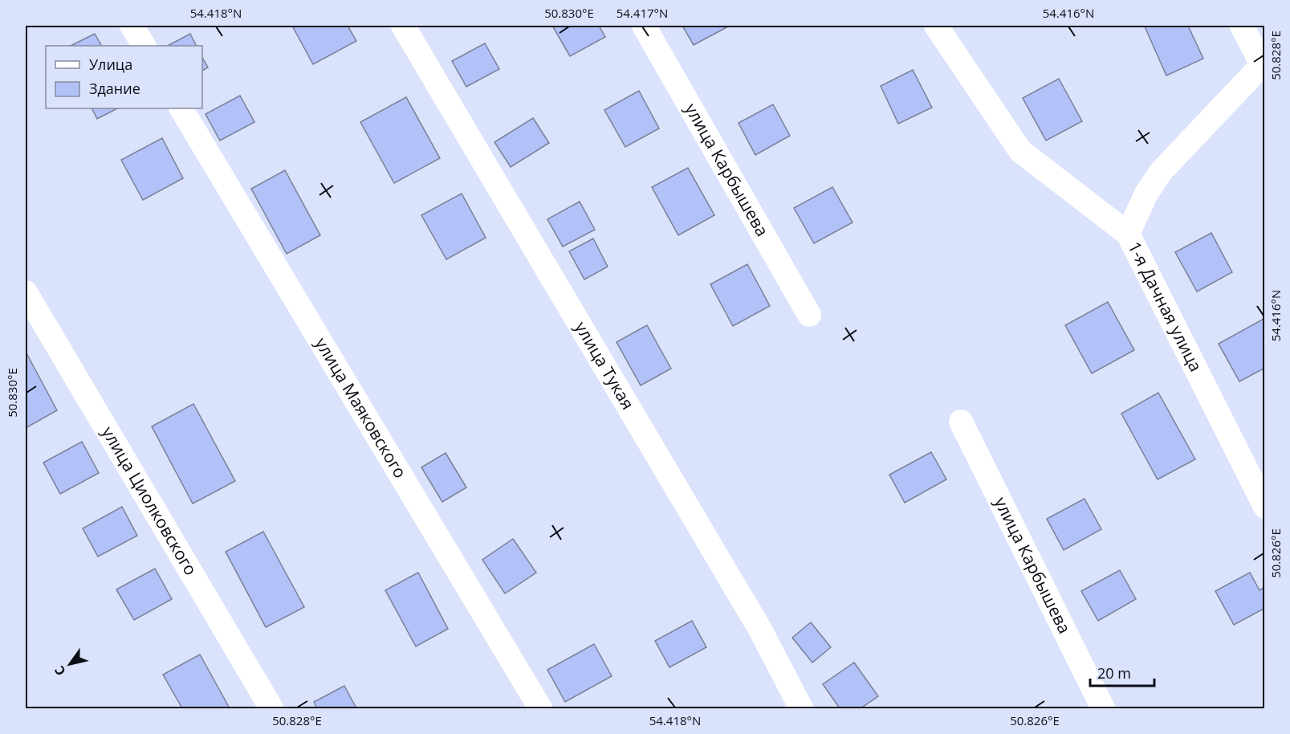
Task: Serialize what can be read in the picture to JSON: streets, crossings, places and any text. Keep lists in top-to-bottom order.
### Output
{
  "streets": {
    "street": [
      "улица Карбышева",
      "1-я Дачная улица",
      "улица Тукая",
      "улица Маяковского",
      "улица Циолковского"
    ]
  },
  "legend": ["Улица", "Здание"],
  "scale_bar": "20 m",
  "north": "bottom left",
  "coordinates": [
    "54.418°N",
    "50.830°E",
    "54.417°N",
    "54.416°N",
    "50.828°E",
    "50.826°E"
  ]
}
